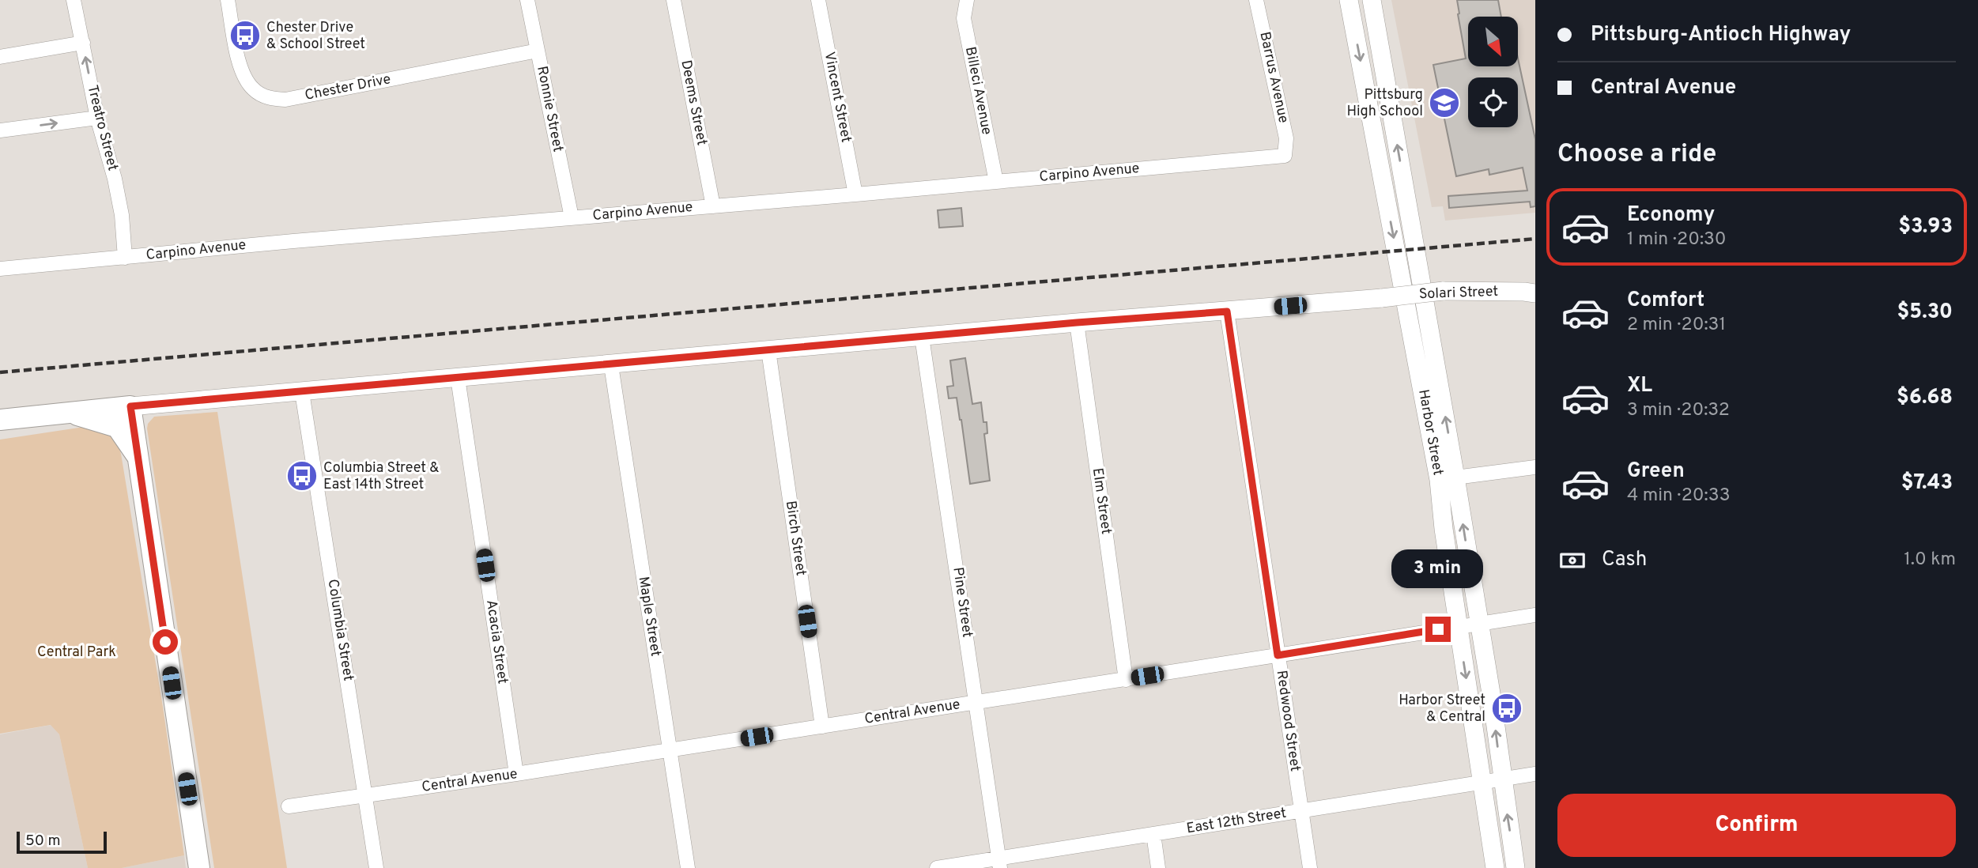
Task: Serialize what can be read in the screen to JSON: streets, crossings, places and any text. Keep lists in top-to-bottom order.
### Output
{
  "streets": {
    "street": [
      "Barrus Avenue",
      "Chester Drive",
      "Billeci Avenue",
      "Vincent Street",
      "Deems Street",
      "Ronnie Street",
      "Treatro Street",
      "Carpino Avenue",
      "Solari Street",
      "Harbor Street",
      "Elm Street",
      "Birch Street",
      "Pine Street",
      "Maple Street",
      "Columbia Street",
      "Acacia Street",
      "Central Avenue",
      "Redwood Street",
      "East 12th Street"
    ]
  },
  "crossings": [
    ["Barrus Avenue", "Carpino Avenue"],
    ["Chester Drive", "Ronnie Street"],
    ["Billeci Avenue", "Carpino Avenue"],
    ["Vincent Street", "Carpino Avenue"],
    ["Deems Street", "Carpino Avenue"],
    ["Ronnie Street", "Carpino Avenue"],
    ["Treatro Street", "Carpino Avenue"],
    ["Solari Street", "Elm Street"],
    ["Solari Street", "Birch Street"],
    ["Solari Street", "Pine Street"],
    ["Solari Street", "Maple Street"],
    ["Solari Street", "Columbia Street"],
    ["Solari Street", "Acacia Street"],
    ["Solari Street", "Redwood Street"],
    ["Harbor Street", "Central Avenue"],
    ["Harbor Street", "East 12th Street"],
    ["Elm Street", "Central Avenue"],
    ["Birch Street", "Central Avenue"],
    ["Pine Street", "Central Avenue"],
    ["Pine Street", "East 12th Street"],
    ["Maple Street", "Central Avenue"],
    ["Columbia Street", "Central Avenue"],
    ["Acacia Street", "Central Avenue"],
    ["Central Avenue", "Redwood Street"],
    ["Redwood Street", "East 12th Street"]
  ],
  "parks": ["Central Park"],
  "places": {
    "bus stop": ["Chester Drive & School Street", "Columbia Street & East 14th Street", "Harbor Street & Central"],
    "school or university": ["Pittsburg High School"]
  },
  "scale_bar": "50 m",
  "north": "bottom right",
  "page": {
    "banner": ["Pittsburg-Antioch Highway", "Central Avenue"],
    "heading": "Choose a ride",
    "list": [
      {
        "name": "Economy",
        "note": "1 min · 20:30",
        "value": "$3.93"
      },
      {
        "name": "Comfort",
        "note": "2 min · 20:31",
        "value": "$5.30"
      },
      {
        "name": "XL",
        "note": "3 min · 20:32",
        "value": "$6.68"
      },
      {
        "name": "Green",
        "note": "4 min · 20:33",
        "value": "$7.43"
      }
    ],
    "pay": ["Cash", "1.0 km"],
    "bubble": "3 min",
    "buttons": "Confirm",
    "scale": "50 m"
  }
}
